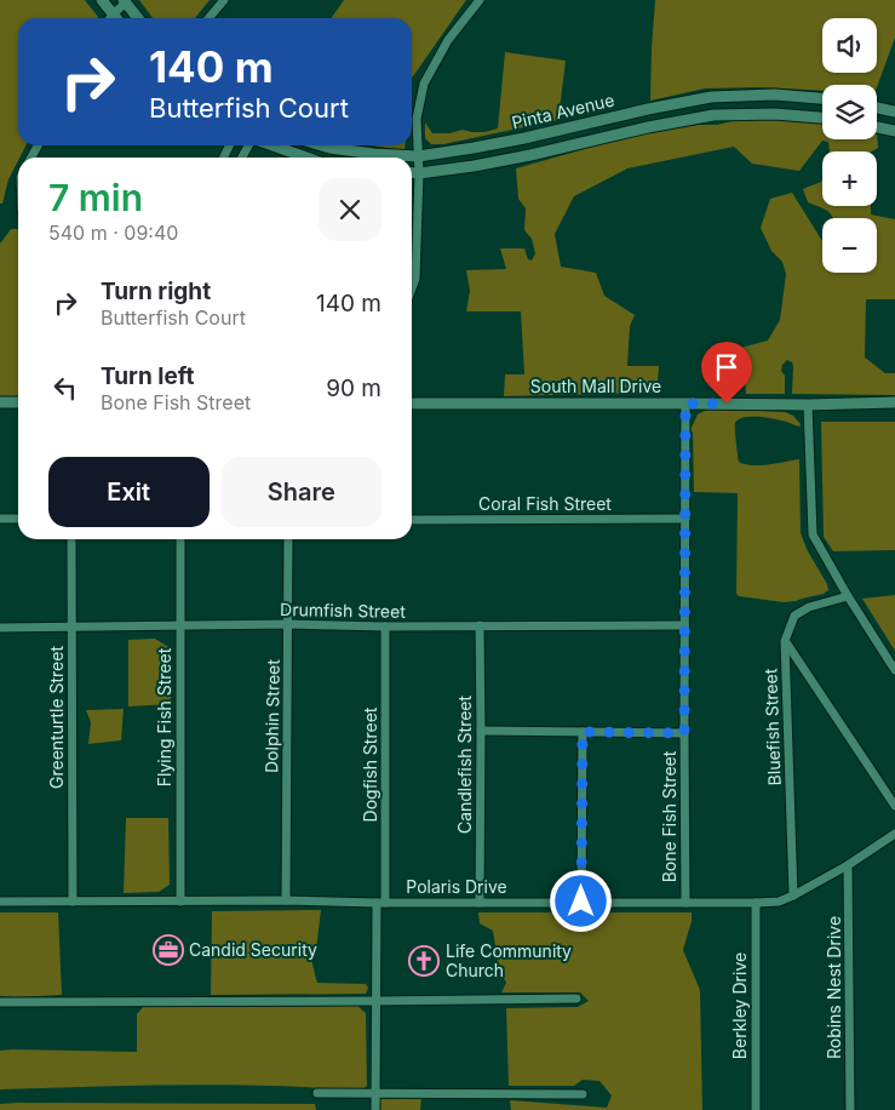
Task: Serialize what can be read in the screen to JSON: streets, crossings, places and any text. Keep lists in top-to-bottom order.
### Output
{
  "streets": {
    "street": [
      "Pinta Avenue",
      "South Mall Drive",
      "Coral Fish Street",
      "Drumfish Street",
      "Dolphin Street",
      "Greenturtle Street",
      "Flying Fish Street",
      "Bluefish Street",
      "Dogfish Street",
      "Candlefish Street",
      "Bone Fish Street",
      "Polaris Drive",
      "Robins Nest Drive",
      "Berkley Drive"
    ]
  },
  "crossings": [
    ["South Mall Drive", "Bone Fish Street"],
    ["Coral Fish Street", "Bone Fish Street"],
    ["Drumfish Street", "Dolphin Street"],
    ["Drumfish Street", "Greenturtle Street"],
    ["Drumfish Street", "Flying Fish Street"],
    ["Drumfish Street", "Dogfish Street"],
    ["Drumfish Street", "Candlefish Street"],
    ["Drumfish Street", "Bone Fish Street"],
    ["Dolphin Street", "Polaris Drive"],
    ["Greenturtle Street", "Polaris Drive"],
    ["Flying Fish Street", "Polaris Drive"],
    ["Bluefish Street", "Polaris Drive"],
    ["Dogfish Street", "Polaris Drive"],
    ["Candlefish Street", "Polaris Drive"],
    ["Bone Fish Street", "Polaris Drive"],
    ["Polaris Drive", "Robins Nest Drive"],
    ["Polaris Drive", "Berkley Drive"]
  ],
  "places": {
    "office": ["Candid Security"],
    "church": ["Life Community Church"]
  },
  "page": {
    "map_buttons": ["+", "−"],
    "turn": ["140 m", "Butterfish Court"],
    "heading": ["7 min", "540 m · 09:40"],
    "list": [
      {
        "name": "Turn right",
        "note": "Butterfish Court",
        "value": "140 m"
      },
      {
        "name": "Turn left",
        "note": "Bone Fish Street",
        "value": "90 m"
      }
    ],
    "buttons": ["Exit", "Share"]
  }
}
